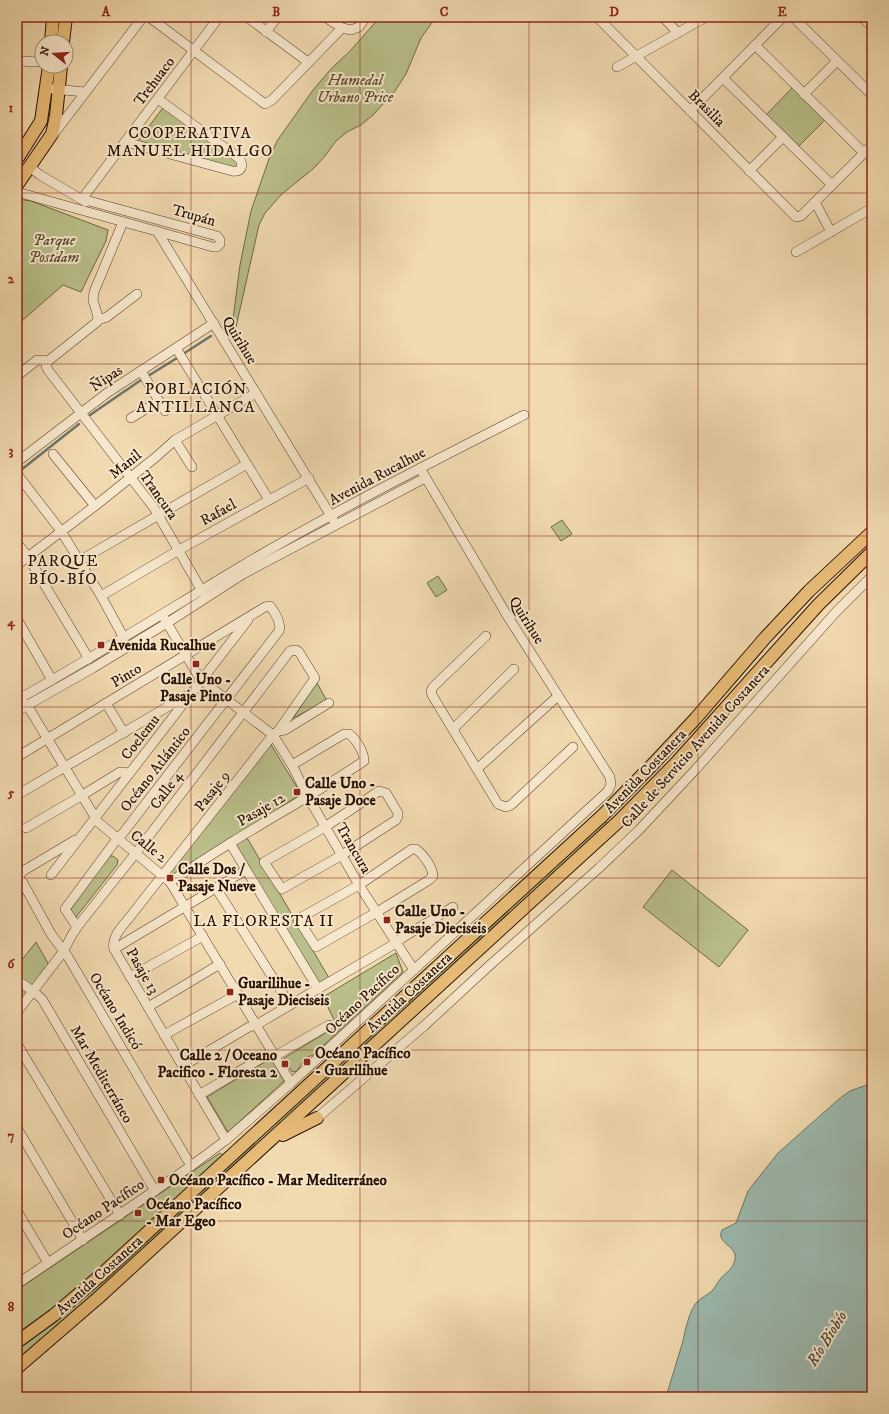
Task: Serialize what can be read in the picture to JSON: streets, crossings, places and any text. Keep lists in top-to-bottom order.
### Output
{
  "streets": {
    "main road": ["Avenida Costanera"],
    "street": [
      "Trehuaco",
      "Brasilia",
      "Trupán",
      "Quirihue",
      "Ñipas",
      "Manil",
      "Avenida Rucalhue",
      "Trancura",
      "Rafael",
      "Pinto",
      "Coelemu",
      "Calle de Servicio Avenida Costanera",
      "Océano Atlántico",
      "Calle 4",
      "Pasaje 9",
      "Pasaje 12",
      "Calle 2",
      "Pasaje 13",
      "Océano Pacífico",
      "Océano Indicó",
      "Mar Mediterráneo"
    ]
  },
  "crossings": [
    ["Trehuaco", "Trupán"],
    ["Trupán", "Quirihue"],
    ["Quirihue", "Ñipas"],
    ["Quirihue", "Manil"],
    ["Quirihue", "Avenida Rucalhue"],
    ["Quirihue", "Rafael"],
    ["Quirihue", "Océano Pacífico"],
    ["Ñipas", "Trancura"],
    ["Manil", "Trancura"],
    ["Avenida Rucalhue", "Trancura"],
    ["Avenida Rucalhue", "Calle 2"],
    ["Trancura", "Rafael"],
    ["Trancura", "Pinto"],
    ["Trancura", "Coelemu"],
    ["Trancura", "Océano Atlántico"],
    ["Trancura", "Calle 4"],
    ["Trancura", "Pasaje 9"],
    ["Trancura", "Pasaje 12"],
    ["Trancura", "Océano Pacífico"],
    ["Pinto", "Coelemu"],
    ["Pinto", "Océano Atlántico"],
    ["Pinto", "Calle 2"],
    ["Coelemu", "Calle 2"],
    ["Océano Atlántico", "Calle 4"],
    ["Océano Atlántico", "Calle 2"],
    ["Calle 4", "Pasaje 9"],
    ["Calle 4", "Calle 2"],
    ["Calle 4", "Océano Indicó"],
    ["Pasaje 9", "Calle 2"],
    ["Pasaje 9", "Pasaje 13"],
    ["Pasaje 12", "Calle 2"],
    ["Calle 2", "Pasaje 13"],
    ["Calle 2", "Océano Pacífico"],
    ["Pasaje 13", "Océano Pacífico"],
    ["Océano Pacífico", "Océano Indicó"],
    ["Océano Pacífico", "Mar Mediterráneo"]
  ],
  "districts": [
    "COOPERATIVA MANUEL HIDALGO",
    "POBLACIÓN ANTILLANCA",
    "PARQUE BÍO-BÍO",
    "LA FLORESTA II"
  ],
  "water": ["Río Biobío"],
  "parks": ["Humedal Urbano Price", "Parque Postdam"],
  "places": {
    "transit": [
      "Avenida Rucalhue",
      "Calle Uno - Pasaje Pinto",
      "Calle Uno - Pasaje Doce",
      "Calle Dos / Pasaje Nueve",
      "Calle Uno - Pasaje Dieciseis",
      "Guarilihue - Pasaje Dieciseis",
      "Océano Pacífico - Guarilihue",
      "Calle 2 / Oceano Pacifico - Floresta 2",
      "Océano Pacífico - Mar Mediterráneo",
      "Océano Pacífico - Mar Egeo"
    ]
  },
  "north": "left",
  "grid": {
    "columns": [
      "A",
      "B",
      "C",
      "D",
      "E"
    ],
    "rows": [
      "1",
      "2",
      "3",
      "4",
      "5",
      "6",
      "7",
      "8"
    ]
  }
}
